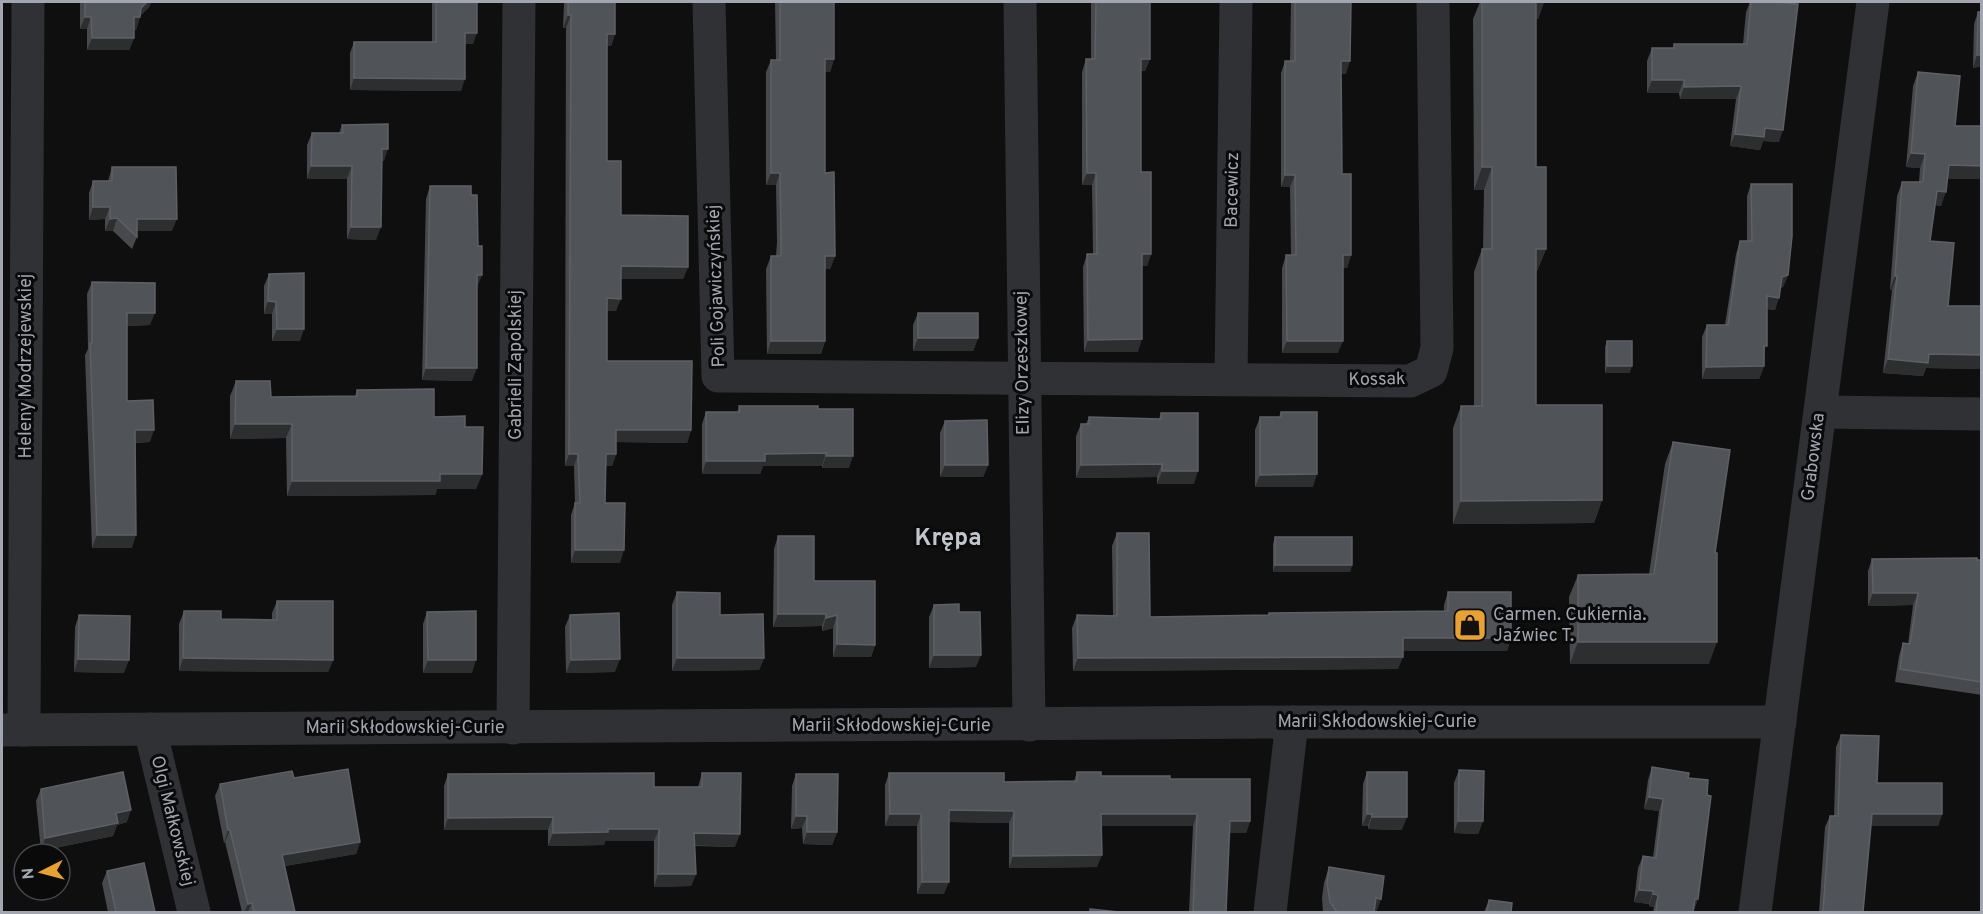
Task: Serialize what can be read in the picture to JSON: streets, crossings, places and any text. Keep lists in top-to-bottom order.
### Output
{
  "streets": {
    "street": [
      "Bacewicz",
      "Poli Gojawiczyńskiej",
      "Elizy Orzeszkowej",
      "Gabrieli Zapolskiej",
      "Heleny Modrzejewskiej",
      "Kossak",
      "Grabowska",
      "Marii Skłodowskiej-Curie",
      "Olgi Małkowskiej"
    ]
  },
  "crossings": [
    ["Bacewicz", "Kossak"],
    ["Poli Gojawiczyńskiej", "Elizy Orzeszkowej"],
    ["Poli Gojawiczyńskiej", "Kossak"],
    ["Elizy Orzeszkowej", "Kossak"],
    ["Elizy Orzeszkowej", "Marii Skłodowskiej-Curie"],
    ["Gabrieli Zapolskiej", "Marii Skłodowskiej-Curie"],
    ["Heleny Modrzejewskiej", "Marii Skłodowskiej-Curie"],
    ["Grabowska", "Marii Skłodowskiej-Curie"],
    ["Marii Skłodowskiej-Curie", "Olgi Małkowskiej"]
  ],
  "districts": ["Krępa"],
  "places": {
    "shop": ["Carmen. Cukiernia. Jaźwiec T."]
  },
  "north": "left"
}
